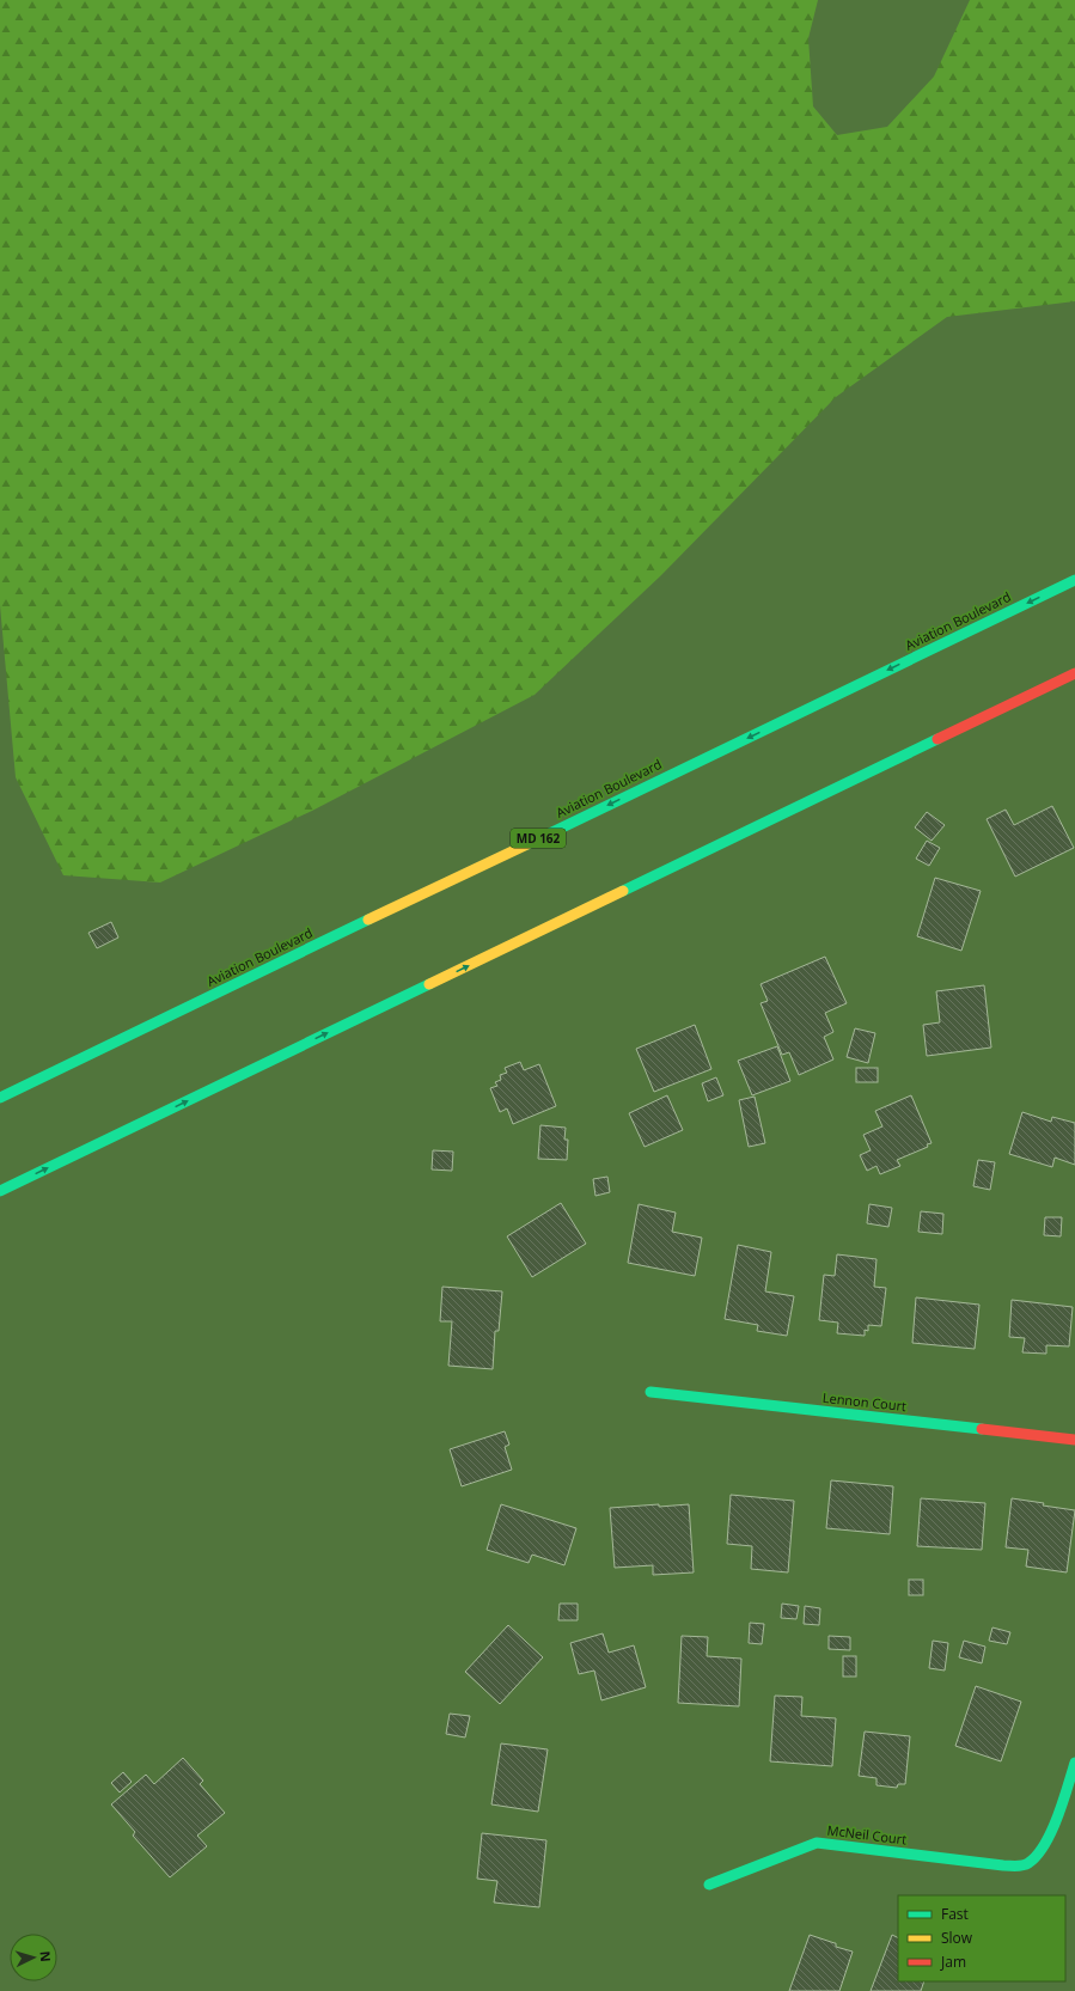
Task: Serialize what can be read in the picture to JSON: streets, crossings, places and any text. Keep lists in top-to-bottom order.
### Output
{
  "streets": {
    "main road": [
      "Aviation Boulevard",
      "MD 162",
      "Lennon Court",
      "McNeil Court"
    ]
  },
  "legend": ["Fast", "Slow", "Jam"],
  "north": "right"
}
